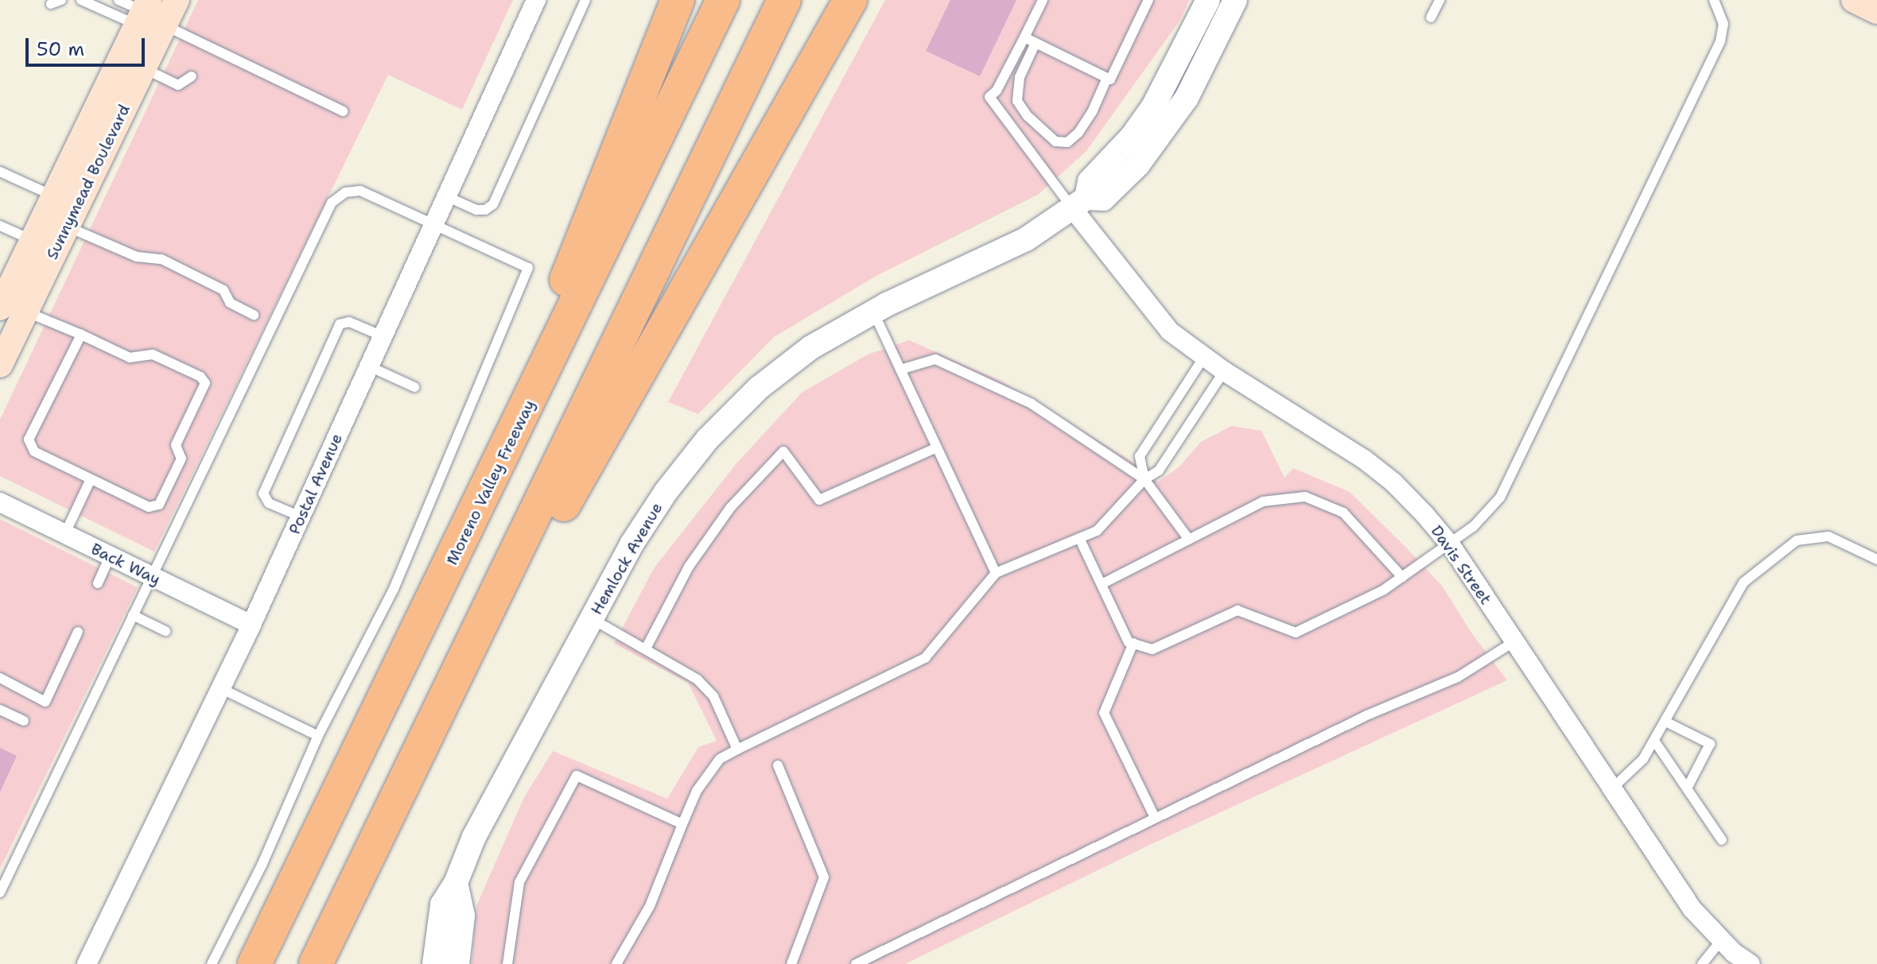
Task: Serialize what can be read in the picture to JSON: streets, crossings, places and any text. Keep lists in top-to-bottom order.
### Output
{
  "streets": {
    "highway": ["Moreno Valley Freeway"],
    "main road": ["Sunnymead Boulevard"],
    "street": [
      "Postal Avenue",
      "Hemlock Avenue",
      "Back Way",
      "Davis Street"
    ]
  },
  "crossings": [
    ["Postal Avenue", "Back Way"],
    ["Hemlock Avenue", "Davis Street"]
  ],
  "scale_bar": "50 m"
}
